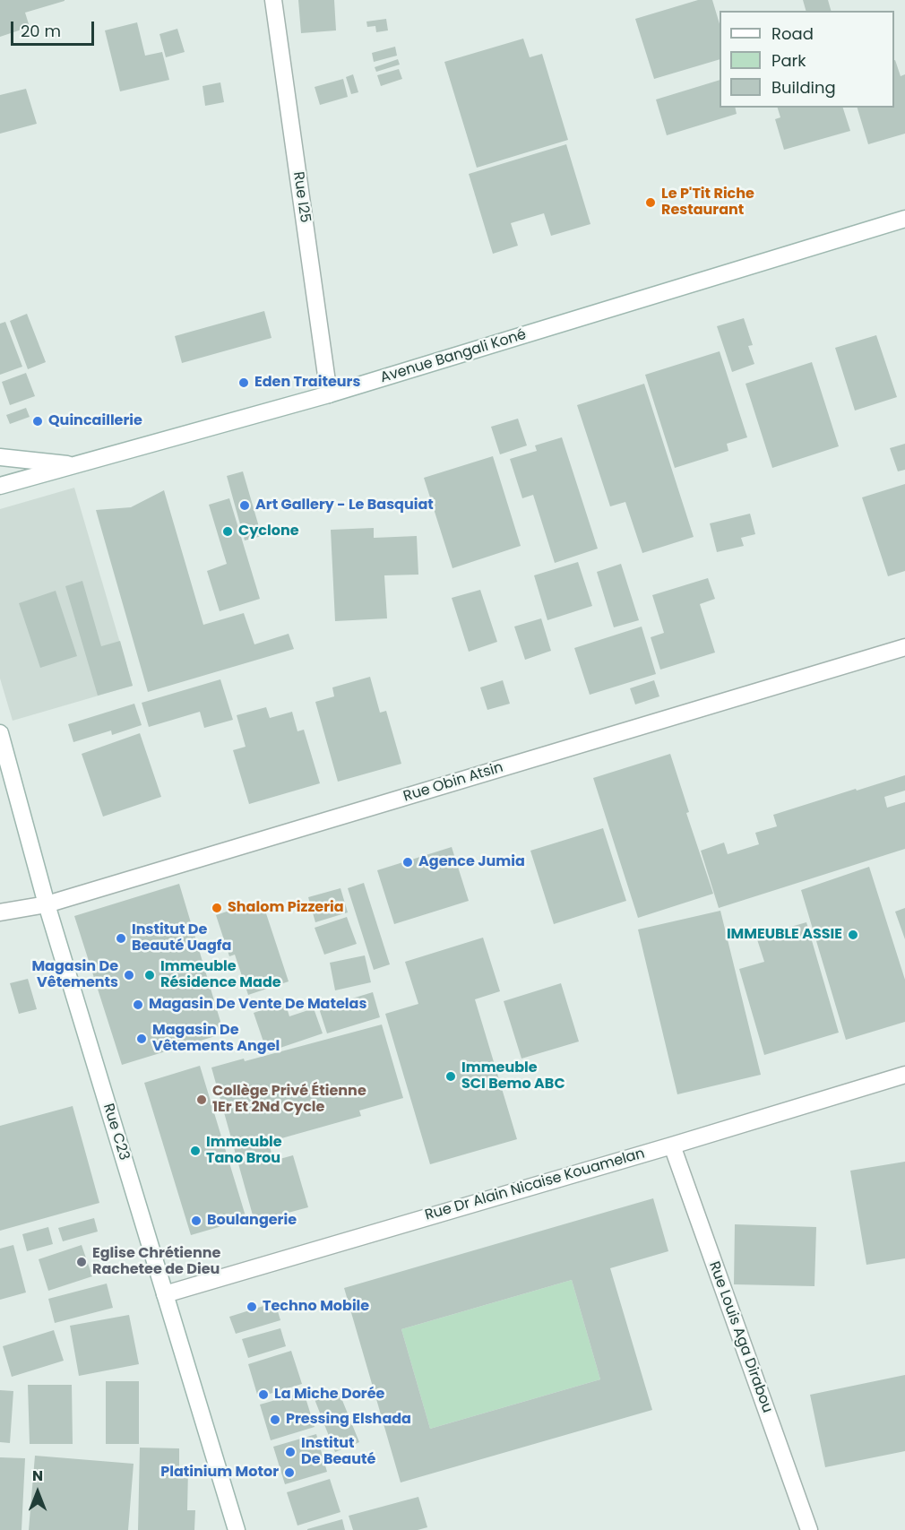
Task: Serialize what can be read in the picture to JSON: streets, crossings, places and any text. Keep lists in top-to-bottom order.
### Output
{
  "streets": {
    "street": [
      "Rue I25",
      "Avenue Bangali Koné",
      "Rue Obin Atsin",
      "Rue C23",
      "Rue Dr Alain Nicaise Kouamelan",
      "Rue Louis Aga Dirabou"
    ]
  },
  "crossings": [
    ["Rue I25", "Avenue Bangali Koné"],
    ["Rue Obin Atsin", "Rue C23"],
    ["Rue C23", "Rue Dr Alain Nicaise Kouamelan"],
    ["Rue Dr Alain Nicaise Kouamelan", "Rue Louis Aga Dirabou"]
  ],
  "places": [
    "Le P'Tit Riche Restaurant",
    "Eden Traiteurs",
    "Quincaillerie",
    "Art Gallery - Le Basquiat",
    "Cyclone",
    "Agence Jumia",
    "Shalom Pizzeria",
    "IMMEUBLE ASSIE",
    "Institut De Beauté Uagfa",
    "Magasin De Vêtements",
    "Immeuble Résidence Made",
    "Magasin De Vente De Matelas",
    "Magasin De Vêtements Angel",
    "Immeuble SCI Bemo ABC",
    "Collège Privé Étienne 1Er Et 2Nd Cycle",
    "Immeuble Tano Brou",
    "Boulangerie",
    "Eglise Chrétienne Rachetee de Dieu",
    "Techno Mobile",
    "La Miche Dorée",
    "Pressing Elshada",
    "Institut De Beauté",
    "Platinium Motor"
  ],
  "legend": ["Road", "Park", "Building"],
  "scale_bar": "20 m",
  "north": "top"
}
